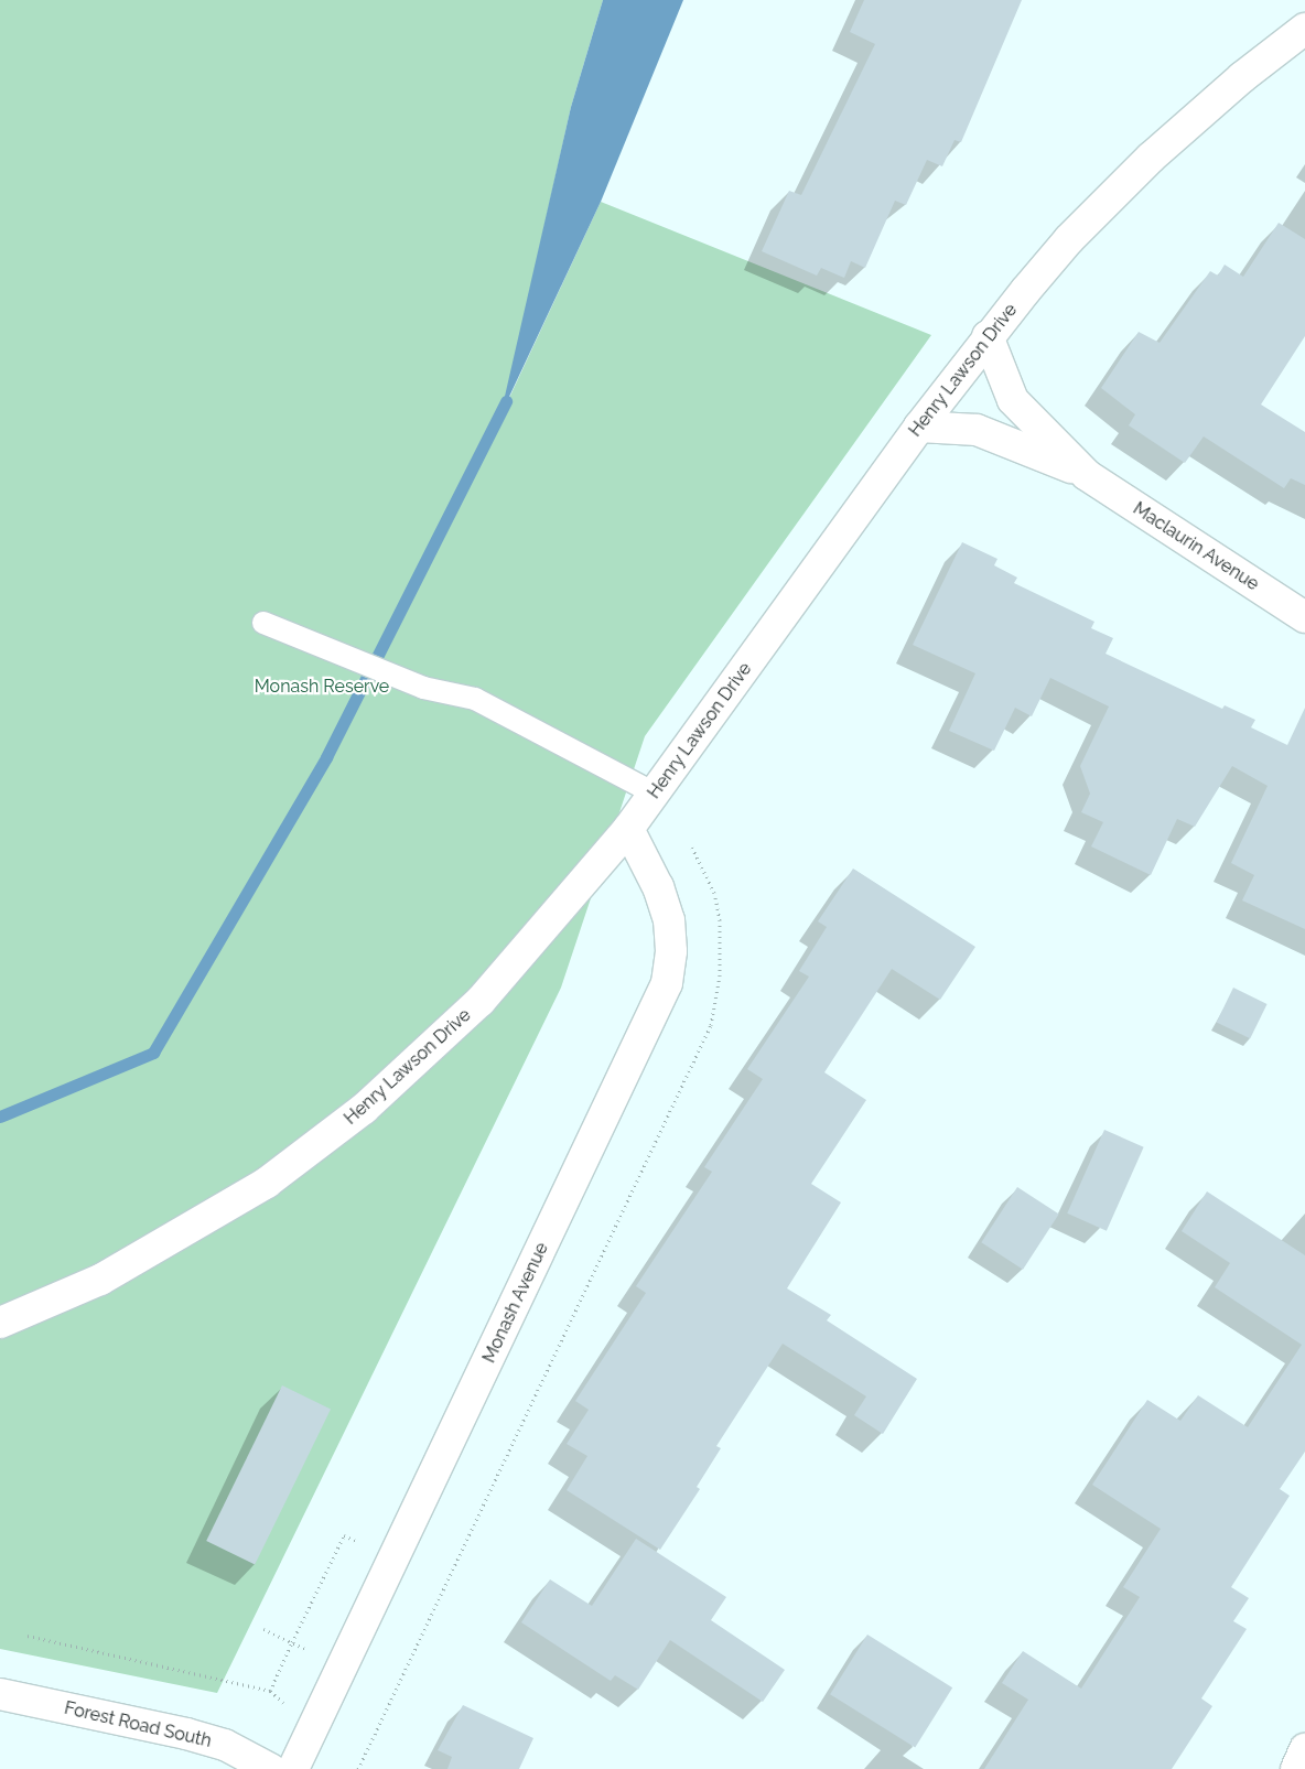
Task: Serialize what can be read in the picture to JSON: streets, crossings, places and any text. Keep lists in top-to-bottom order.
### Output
{
  "streets": {
    "street": [
      "Henry Lawson Drive",
      "Maclaurin Avenue",
      "Monash Avenue",
      "Forest Road South"
    ]
  },
  "crossings": [
    ["Henry Lawson Drive", "Maclaurin Avenue"],
    ["Henry Lawson Drive", "Monash Avenue"]
  ],
  "parks": ["Monash Reserve"]
}
